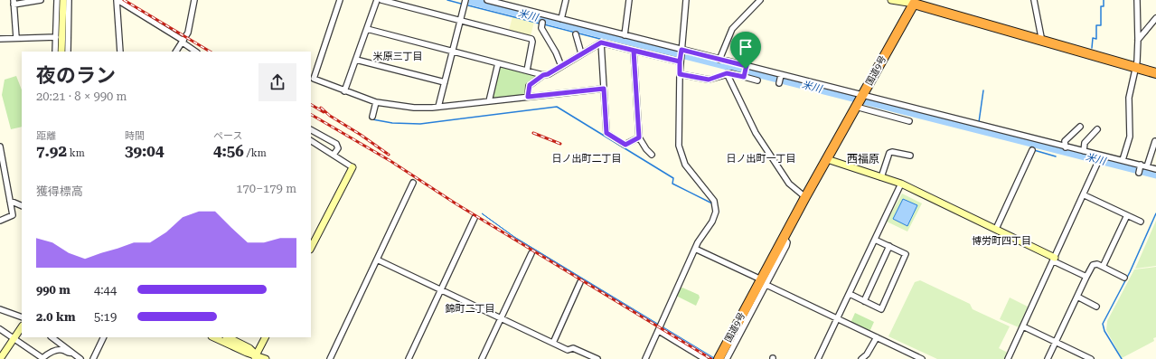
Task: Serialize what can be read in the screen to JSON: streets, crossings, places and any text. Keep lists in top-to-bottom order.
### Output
{
  "streets": {
    "highway": ["国道9号"]
  },
  "districts": [
    "米原三丁目",
    "日ノ出町二丁目",
    "日ノ出町一丁目",
    "西福原",
    "博労町四丁目",
    "錦町二丁目"
  ],
  "water": ["米川"],
  "page": {
    "heading": ["夜のラン", "20:21 · 8 × 990 m"],
    "stats": [
      ["距離", "7.92 km"],
      ["時間", "39:04"],
      ["ペース", "4:56 /km"]
    ],
    "chart": ["獲得標高", "170–179 m"],
    "list": [
      {
        "name": "990 m",
        "note": "4:44"
      },
      {
        "name": "2.0 km",
        "note": "5:19"
      }
    ]
  }
}
